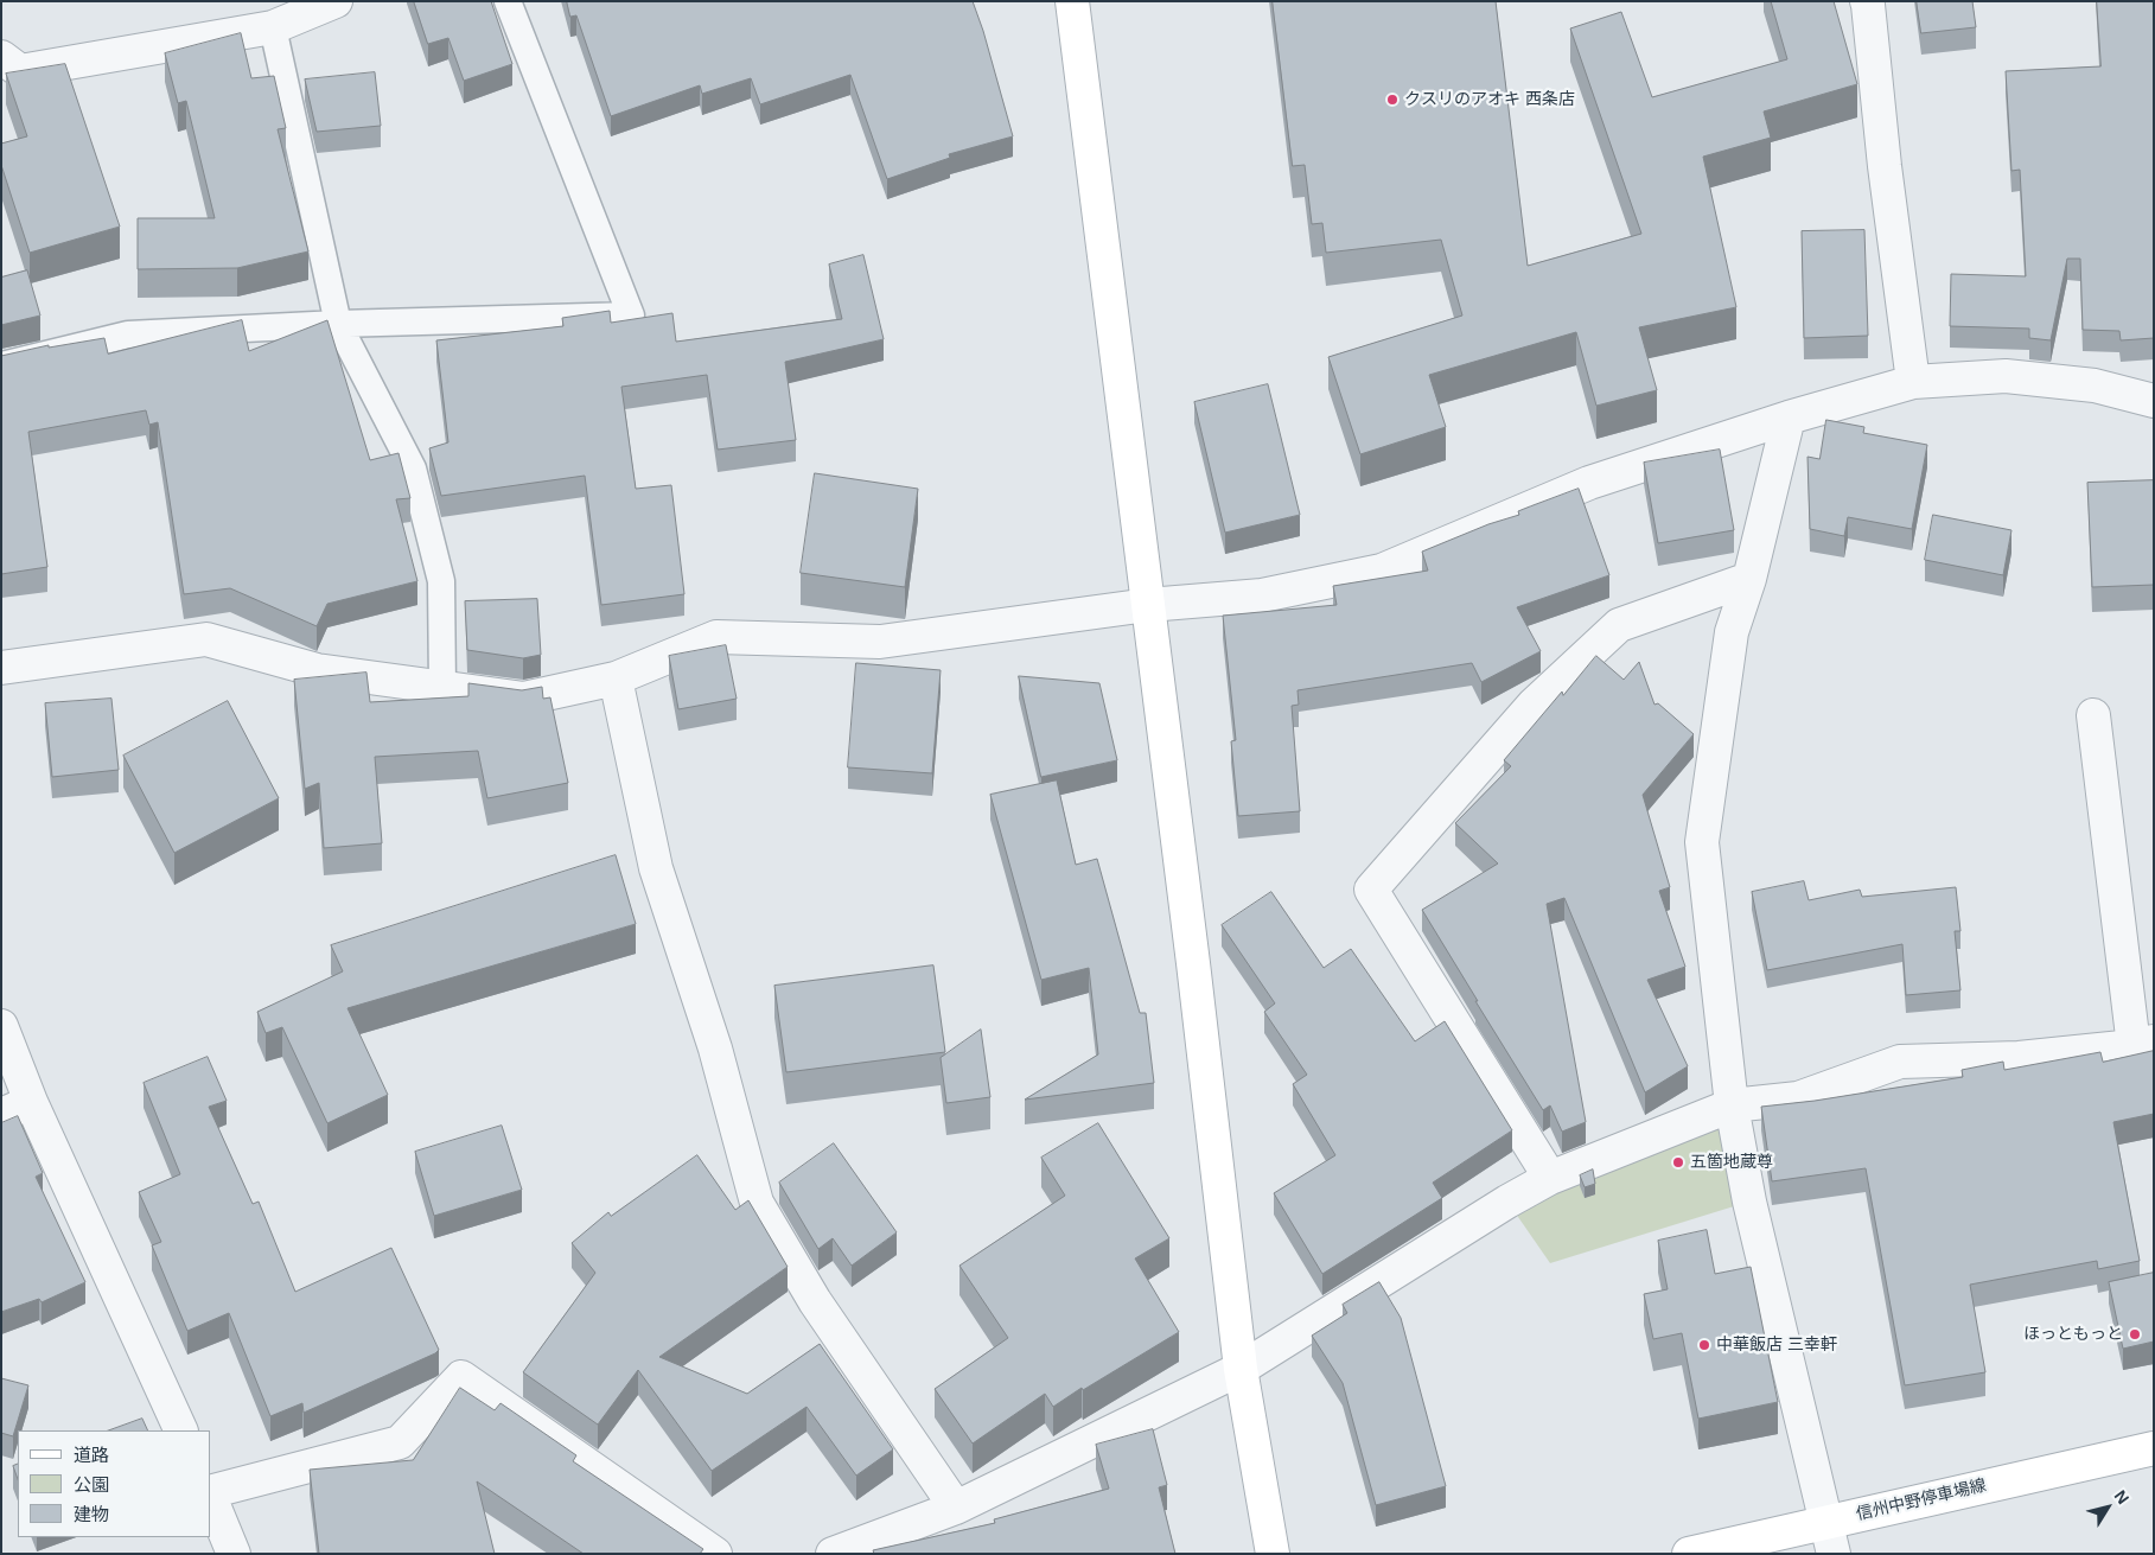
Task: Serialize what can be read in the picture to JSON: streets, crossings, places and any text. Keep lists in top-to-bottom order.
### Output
{
  "streets": {
    "street": ["信州中野停車場線"]
  },
  "places": [
    "クスリのアオキ 西条店",
    "五箇地蔵尊",
    "ほっともっと",
    "中華飯店 三幸軒"
  ],
  "legend": ["道路", "公園", "建物"],
  "north": "top right"
}
